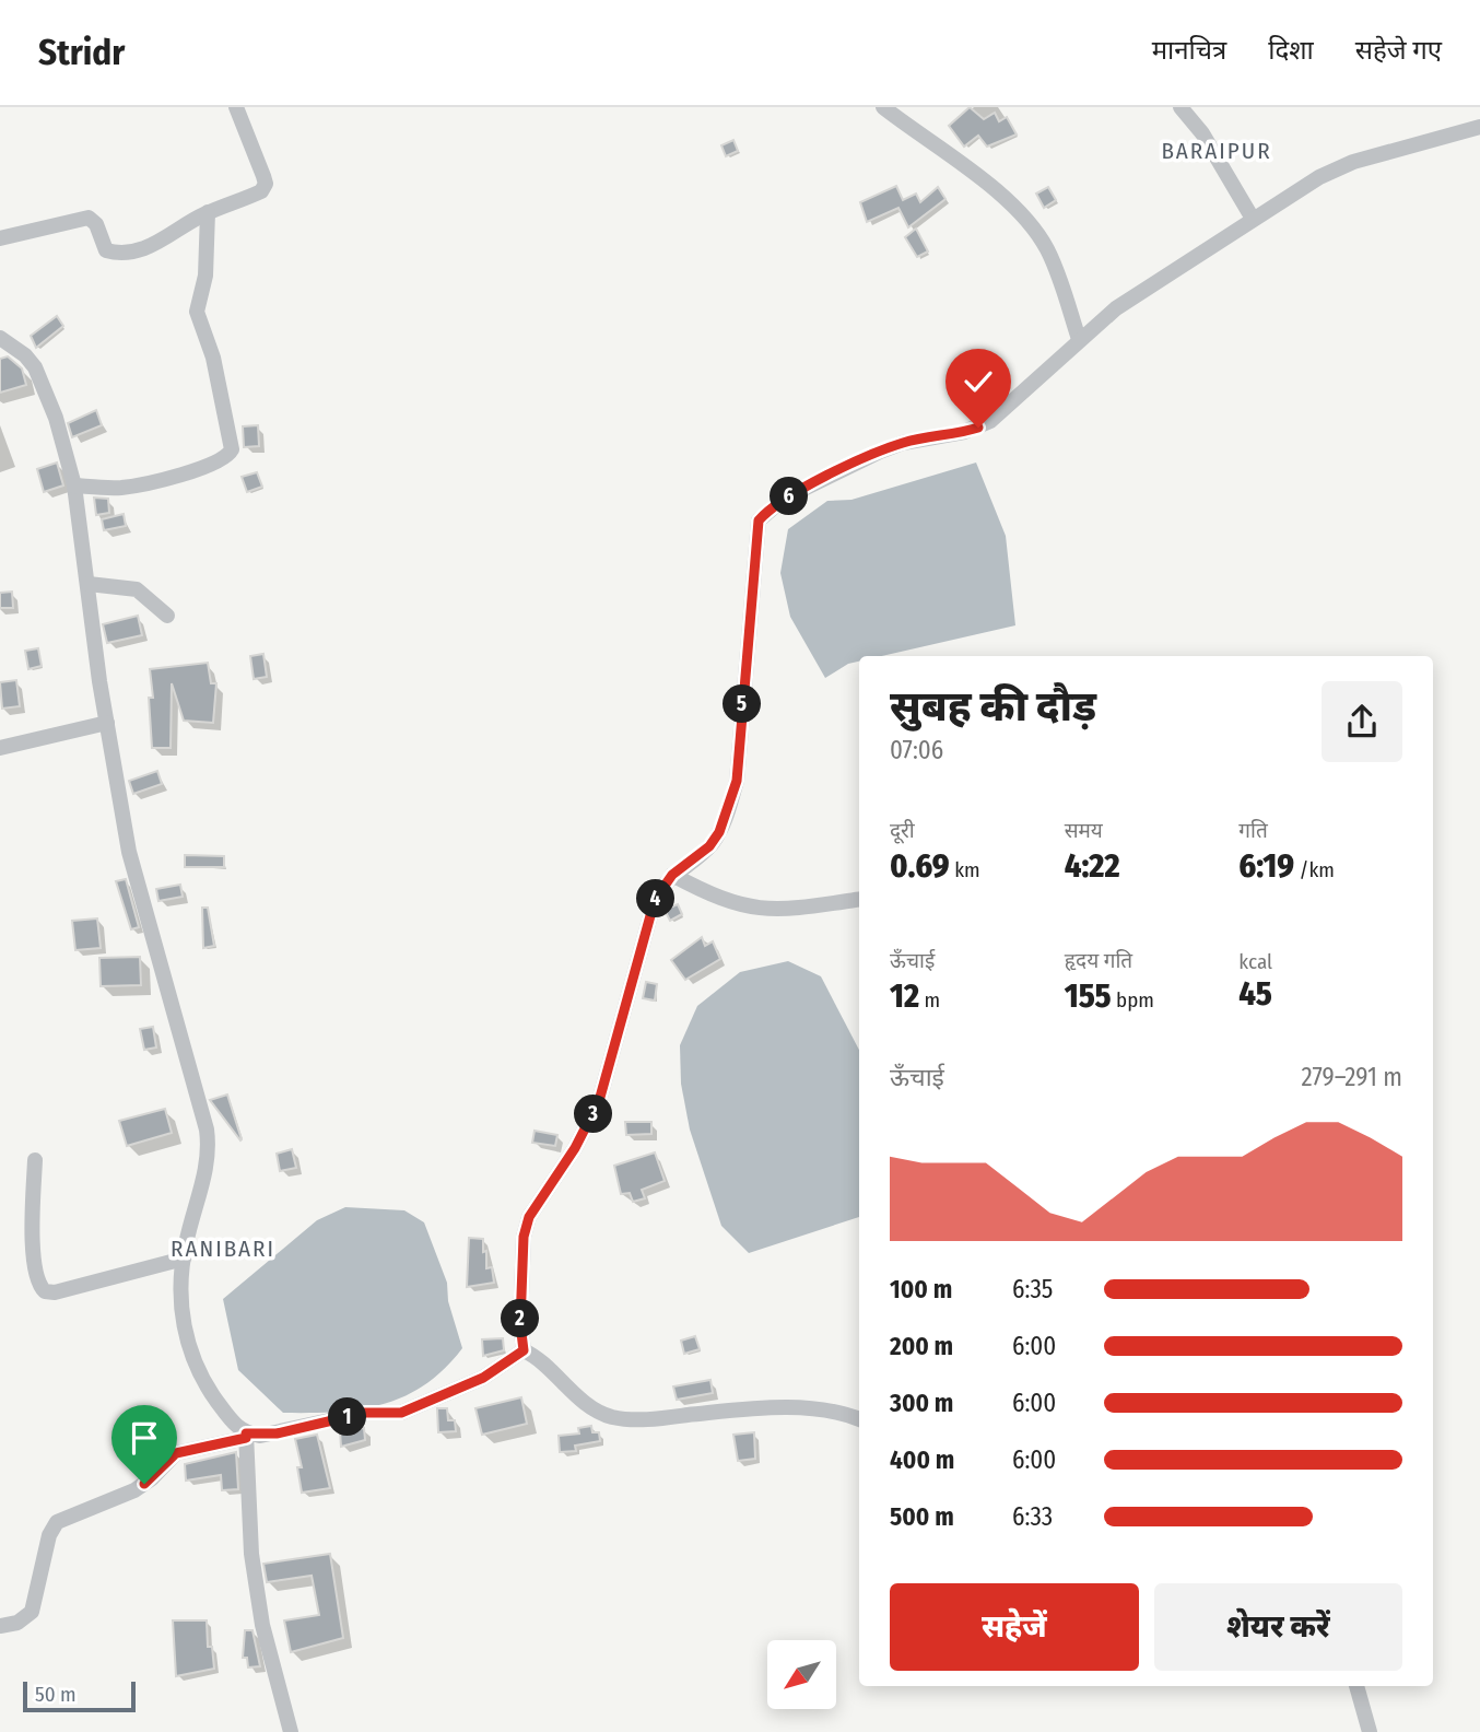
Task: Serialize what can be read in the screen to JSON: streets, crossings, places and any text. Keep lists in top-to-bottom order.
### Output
{
  "districts": ["BARAIPUR", "RANIBARI"],
  "scale_bar": "50 m",
  "north": "bottom left",
  "page": {
    "header": "Stridr",
    "nav": ["मानचित्र", "दिशा", "सहेजे गए"],
    "pins": [
      "6",
      "5",
      "4",
      "3",
      "2",
      "1"
    ],
    "heading": ["सुबह की दौड़", "07:06"],
    "stats": [
      ["दूरी", "0.69 km"],
      ["समय", "4:22"],
      ["गति", "6:19 /km"],
      ["ऊँचाई", "12 m"],
      ["हृदय गति", "155 bpm"],
      ["kcal", "45"]
    ],
    "chart": ["ऊँचाई", "279–291 m"],
    "list": [
      {
        "name": "100 m",
        "note": "6:35"
      },
      {
        "name": "200 m",
        "note": "6:00"
      },
      {
        "name": "300 m",
        "note": "6:00"
      },
      {
        "name": "400 m",
        "note": "6:00"
      },
      {
        "name": "500 m",
        "note": "6:33"
      }
    ],
    "buttons": ["सहेजें", "शेयर करें"],
    "scale": "50 m"
  }
}
